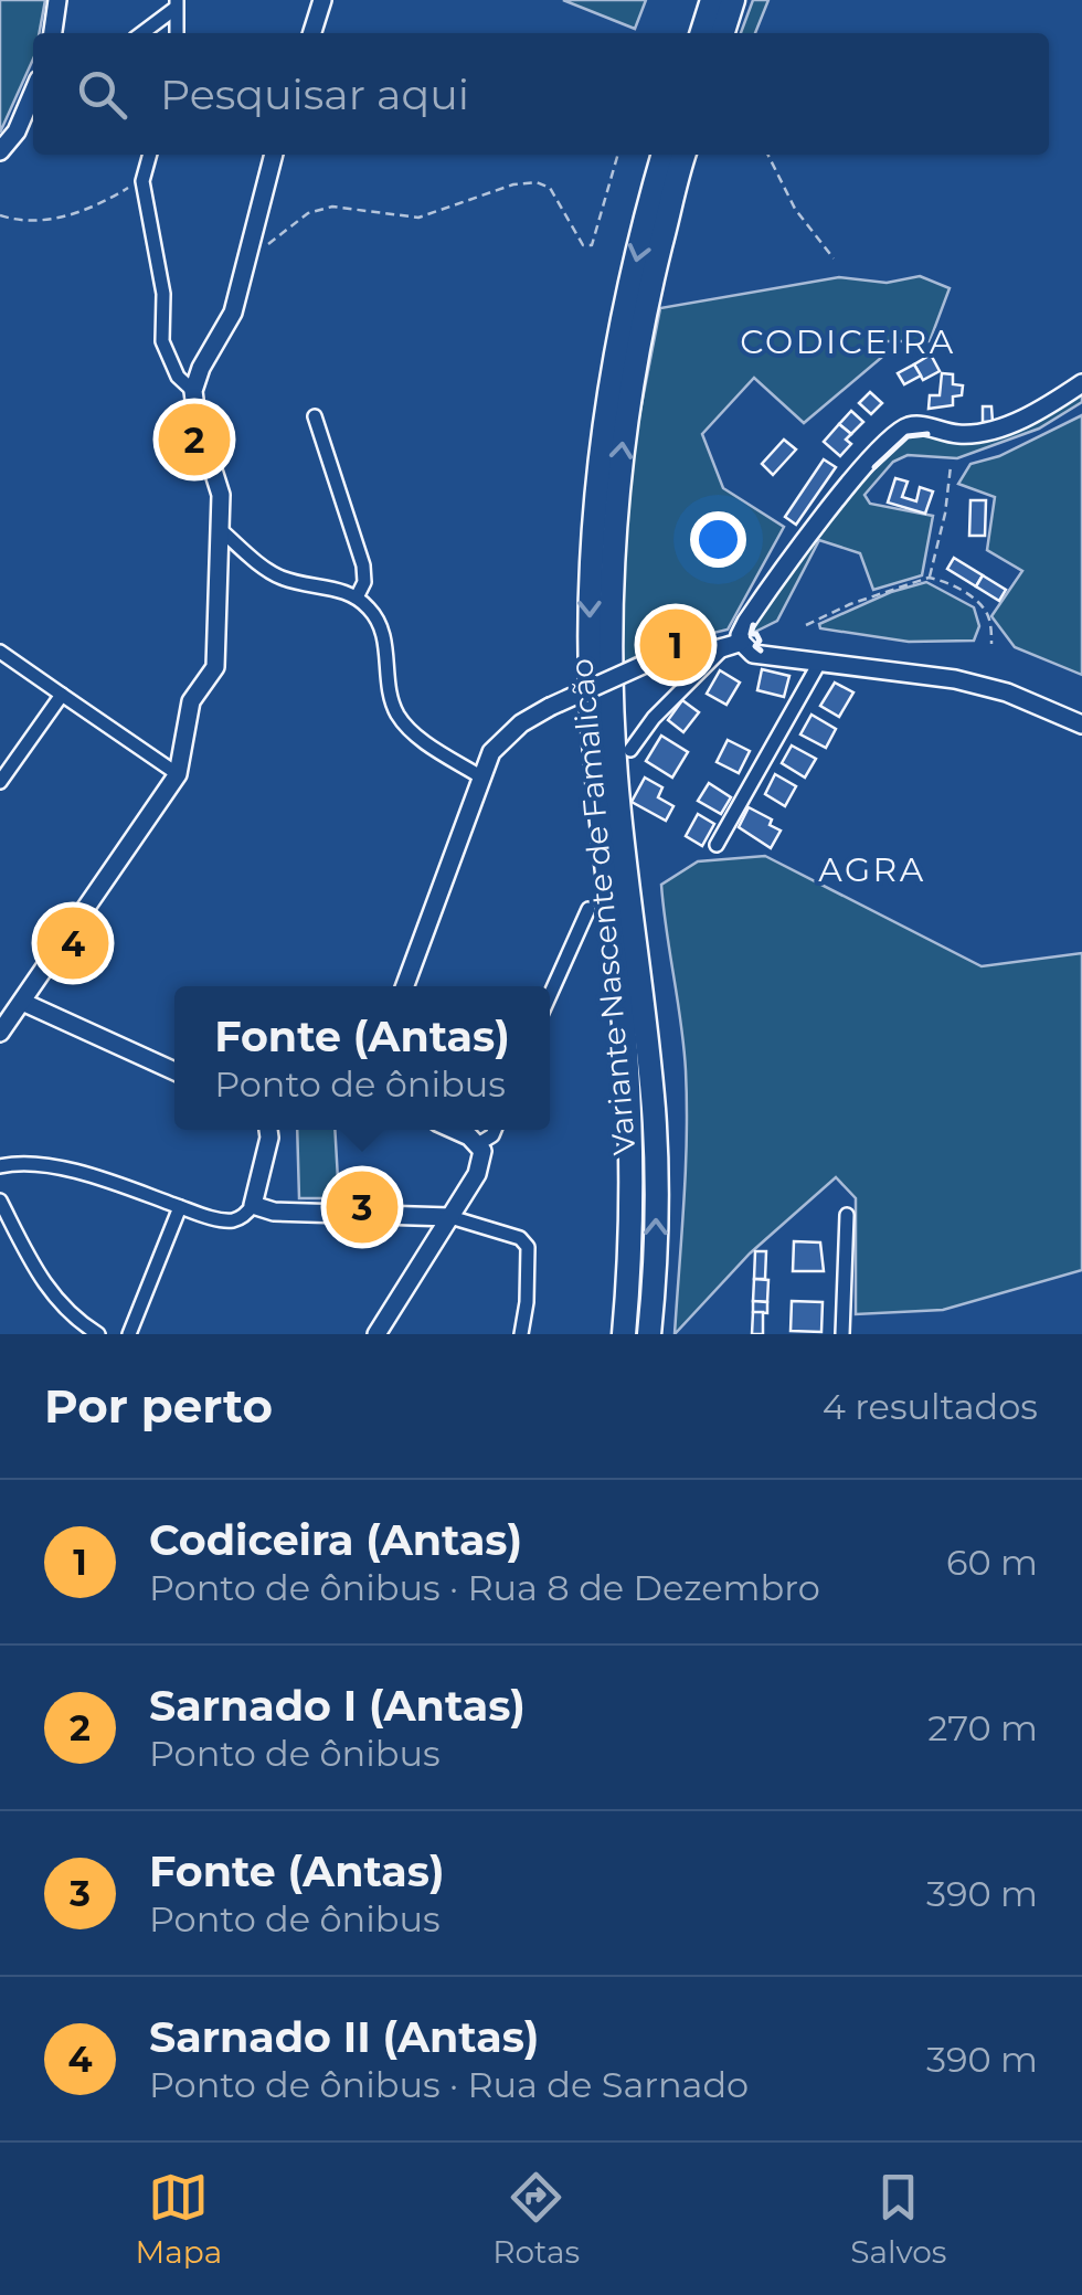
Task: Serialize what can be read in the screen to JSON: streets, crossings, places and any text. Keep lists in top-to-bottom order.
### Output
{
  "streets": {
    "highway": ["Variante Nascente de Famalicão"]
  },
  "districts": ["CODICEIRA", "AGRA"],
  "page": {
    "search": "Pesquisar aqui",
    "pins": [
      "2",
      "1",
      "4",
      "3"
    ],
    "popup": ["Fonte (Antas)", "Ponto de ônibus"],
    "heading": ["Por perto", "4 resultados"],
    "list": [
      {
        "mark": "1",
        "name": "Codiceira (Antas)",
        "note": "Ponto de ônibus · Rua 8 de Dezembro",
        "value": "60 m"
      },
      {
        "mark": "2",
        "name": "Sarnado I (Antas)",
        "note": "Ponto de ônibus",
        "value": "270 m"
      },
      {
        "mark": "3",
        "name": "Fonte (Antas)",
        "note": "Ponto de ônibus",
        "value": "390 m"
      },
      {
        "mark": "4",
        "name": "Sarnado II (Antas)",
        "note": "Ponto de ônibus · Rua de Sarnado",
        "value": "390 m"
      }
    ],
    "nav": ["Mapa", "Rotas", "Salvos"]
  }
}
